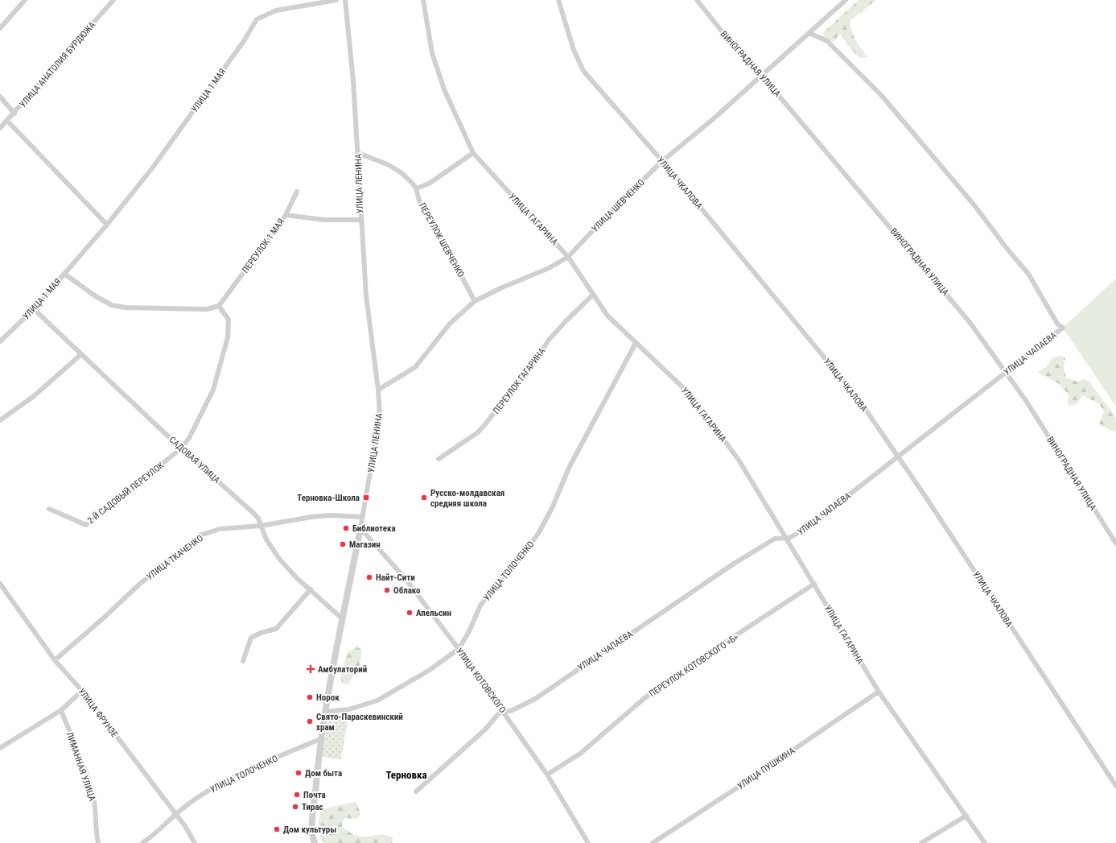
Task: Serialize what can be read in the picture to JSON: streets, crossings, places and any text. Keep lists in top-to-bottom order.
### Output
{
  "streets": {
    "street": [
      "ВИНОГРАДНАЯ УЛИЦА",
      "УЛИЦА АНАТОЛИЯ БУРДЮЖА",
      "УЛИЦА 1 МАЯ",
      "УЛИЦА ЧКАЛОВА",
      "УЛИЦА ЛЕНИНА",
      "УЛИЦА ШЕВЧЕНКО",
      "УЛИЦА ГАГАРИНА",
      "ПЕРЕУЛОК ШЕВЧЕНКО",
      "ПЕРЕУЛОК 1 МАЯ",
      "УЛИЦА ЧАПАЕВА",
      "ПЕРЕУЛОК ГАГАРИНА",
      "САДОВАЯ УЛИЦА",
      "2-Й САДОВЫЙ ПЕРЕУЛОК",
      "УЛИЦА ТКАЧЕНКО",
      "УЛИЦА ТОЛОЧЕНКО",
      "ПЕРЕУЛОК КОТОВСКОГО «Б»",
      "УЛИЦА КОТОВСКОГО",
      "УЛИЦА ФРУНЗЕ",
      "ЛИМАННАЯ УЛИЦА",
      "УЛИЦА ПУШКИНА"
    ]
  },
  "crossings": [
    ["ВИНОГРАДНАЯ УЛИЦА", "УЛИЦА ШЕВЧЕНКО"],
    ["ВИНОГРАДНАЯ УЛИЦА", "УЛИЦА ЧАПАЕВА"],
    ["УЛИЦА 1 МАЯ", "САДОВАЯ УЛИЦА"],
    ["УЛИЦА ЧКАЛОВА", "УЛИЦА ШЕВЧЕНКО"],
    ["УЛИЦА ЧКАЛОВА", "УЛИЦА ЧАПАЕВА"],
    ["УЛИЦА ЛЕНИНА", "УЛИЦА ШЕВЧЕНКО"],
    ["УЛИЦА ЛЕНИНА", "ПЕРЕУЛОК 1 МАЯ"],
    ["УЛИЦА ЛЕНИНА", "САДОВАЯ УЛИЦА"],
    ["УЛИЦА ЛЕНИНА", "УЛИЦА ТКАЧЕНКО"],
    ["УЛИЦА ЛЕНИНА", "УЛИЦА ТОЛОЧЕНКО"],
    ["УЛИЦА ЛЕНИНА", "УЛИЦА КОТОВСКОГО"],
    ["УЛИЦА ШЕВЧЕНКО", "УЛИЦА ГАГАРИНА"],
    ["УЛИЦА ШЕВЧЕНКО", "ПЕРЕУЛОК ШЕВЧЕНКО"],
    ["УЛИЦА ШЕВЧЕНКО", "УЛИЦА ЧАПАЕВА"],
    ["УЛИЦА ГАГАРИНА", "УЛИЦА ЧАПАЕВА"],
    ["УЛИЦА ГАГАРИНА", "ПЕРЕУЛОК ГАГАРИНА"],
    ["УЛИЦА ГАГАРИНА", "УЛИЦА ТОЛОЧЕНКО"],
    ["УЛИЦА ГАГАРИНА", "ПЕРЕУЛОК КОТОВСКОГО «Б»"],
    ["УЛИЦА ГАГАРИНА", "УЛИЦА ПУШКИНА"],
    ["УЛИЦА ЧАПАЕВА", "УЛИЦА КОТОВСКОГО"],
    ["САДОВАЯ УЛИЦА", "2-Й САДОВЫЙ ПЕРЕУЛОК"],
    ["САДОВАЯ УЛИЦА", "УЛИЦА ТКАЧЕНКО"],
    ["УЛИЦА ТКАЧЕНКО", "УЛИЦА ФРУНЗЕ"],
    ["УЛИЦА ТОЛОЧЕНКО", "УЛИЦА КОТОВСКОГО"],
    ["УЛИЦА ТОЛОЧЕНКО", "УЛИЦА ФРУНЗЕ"],
    ["ПЕРЕУЛОК КОТОВСКОГО «Б»", "УЛИЦА КОТОВСКОГО"]
  ],
  "districts": ["Терновка"],
  "places": {
    "transit": ["Терновка-Школа"],
    "other": [
      "Русско-молдавская средняя школа",
      "Библиотека",
      "Магазин",
      "Найт-Сити",
      "Облако",
      "Апельсин",
      "Норок",
      "Свято-Параскевинский храм",
      "Дом быта",
      "Почта",
      "Тирас",
      "Дом культуры"
    ],
    "health": ["Амбулаторий"]
  }
}
